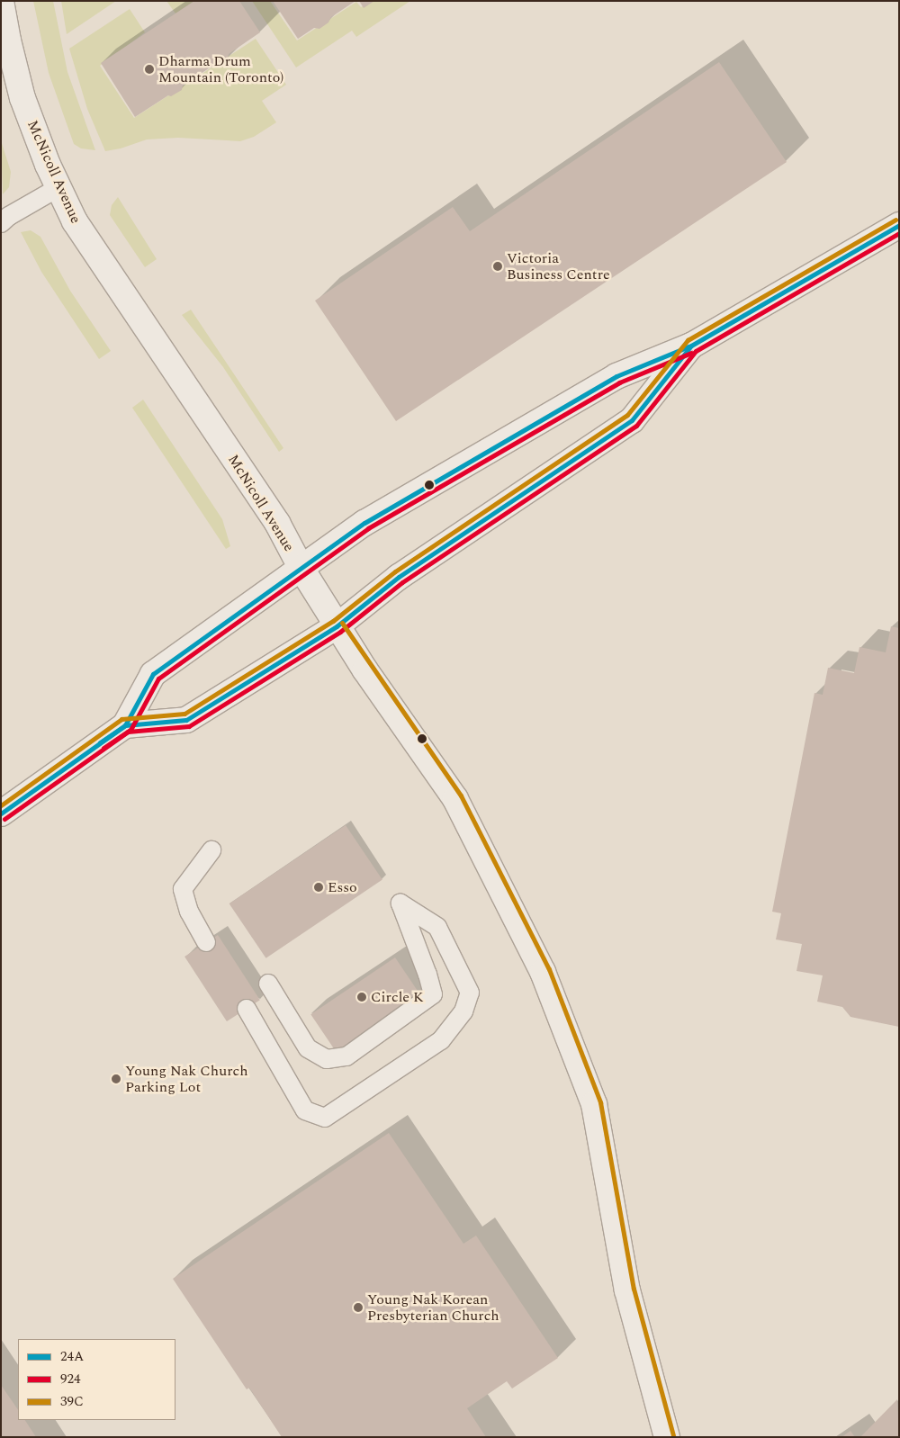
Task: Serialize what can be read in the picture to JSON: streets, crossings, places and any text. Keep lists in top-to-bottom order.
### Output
{
  "streets": {
    "main road": ["McNicoll Avenue"]
  },
  "places": [
    "Dharma Drum Mountain (Toronto)",
    "Victoria Business Centre",
    "Esso",
    "Circle K",
    "Young Nak Church Parking Lot",
    "Young Nak Korean Presbyterian Church"
  ],
  "lines": ["transit line 39C", "transit line 24A", "transit line 924"],
  "legend": ["24A", "924", "39C"]
}
